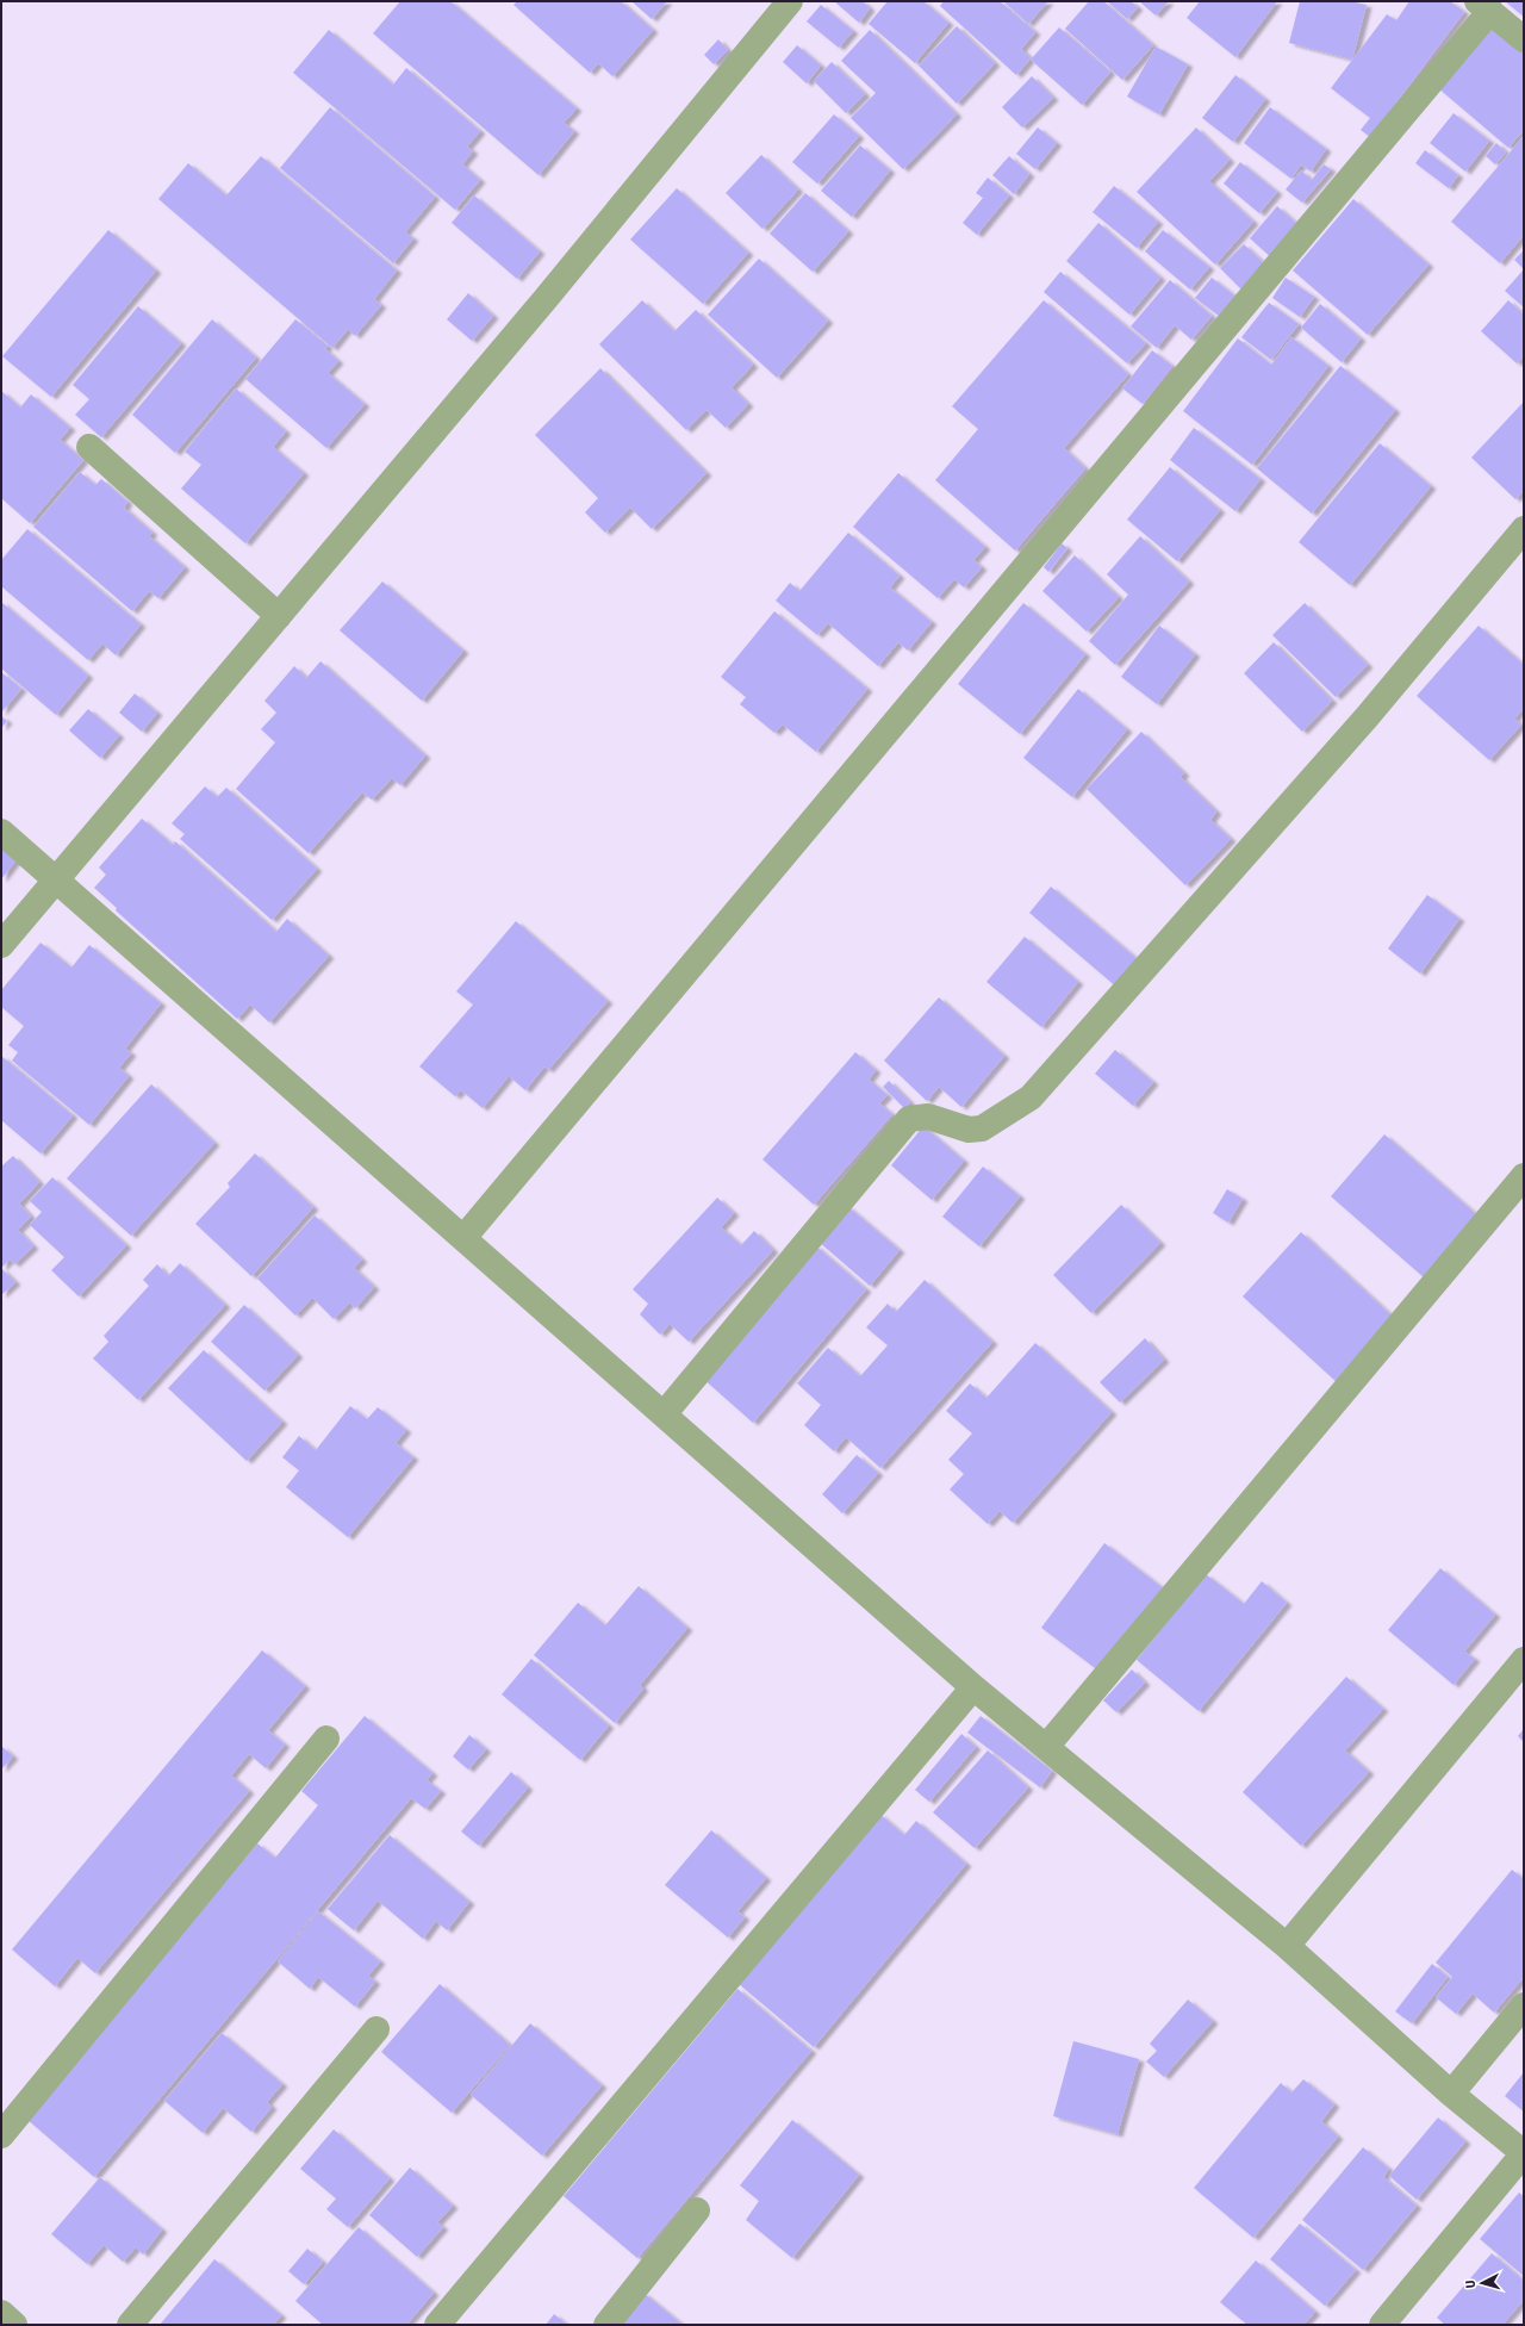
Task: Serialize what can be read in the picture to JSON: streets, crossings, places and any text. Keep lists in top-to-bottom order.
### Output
{
  "north": "left"
}
